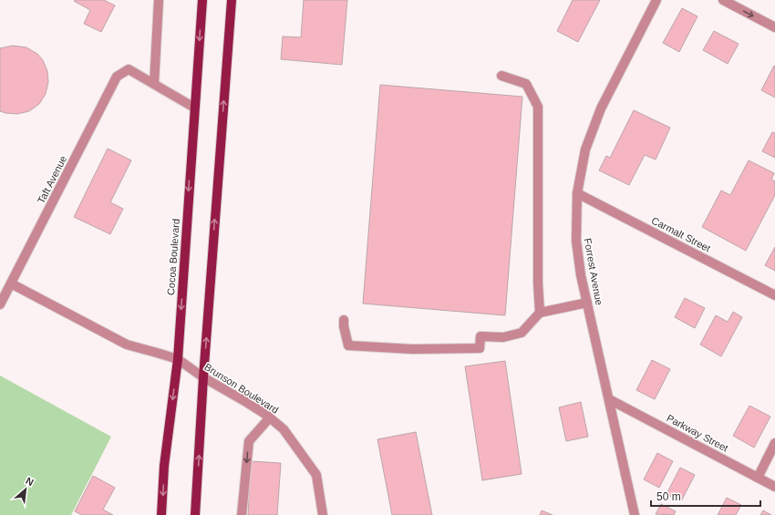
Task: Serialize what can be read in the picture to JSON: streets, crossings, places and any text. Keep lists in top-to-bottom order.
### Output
{
  "streets": {
    "main road": ["Cocoa Boulevard"],
    "street": [
      "Taft Avenue",
      "Carmalt Street",
      "Forrest Avenue",
      "Brunson Boulevard",
      "Parkway Street"
    ]
  },
  "crossings": [
    ["Taft Avenue", "Brunson Boulevard"],
    ["Carmalt Street", "Forrest Avenue"],
    ["Cocoa Boulevard", "Brunson Boulevard"],
    ["Forrest Avenue", "Parkway Street"]
  ],
  "scale_bar": "50 m",
  "north": "top right"
}
